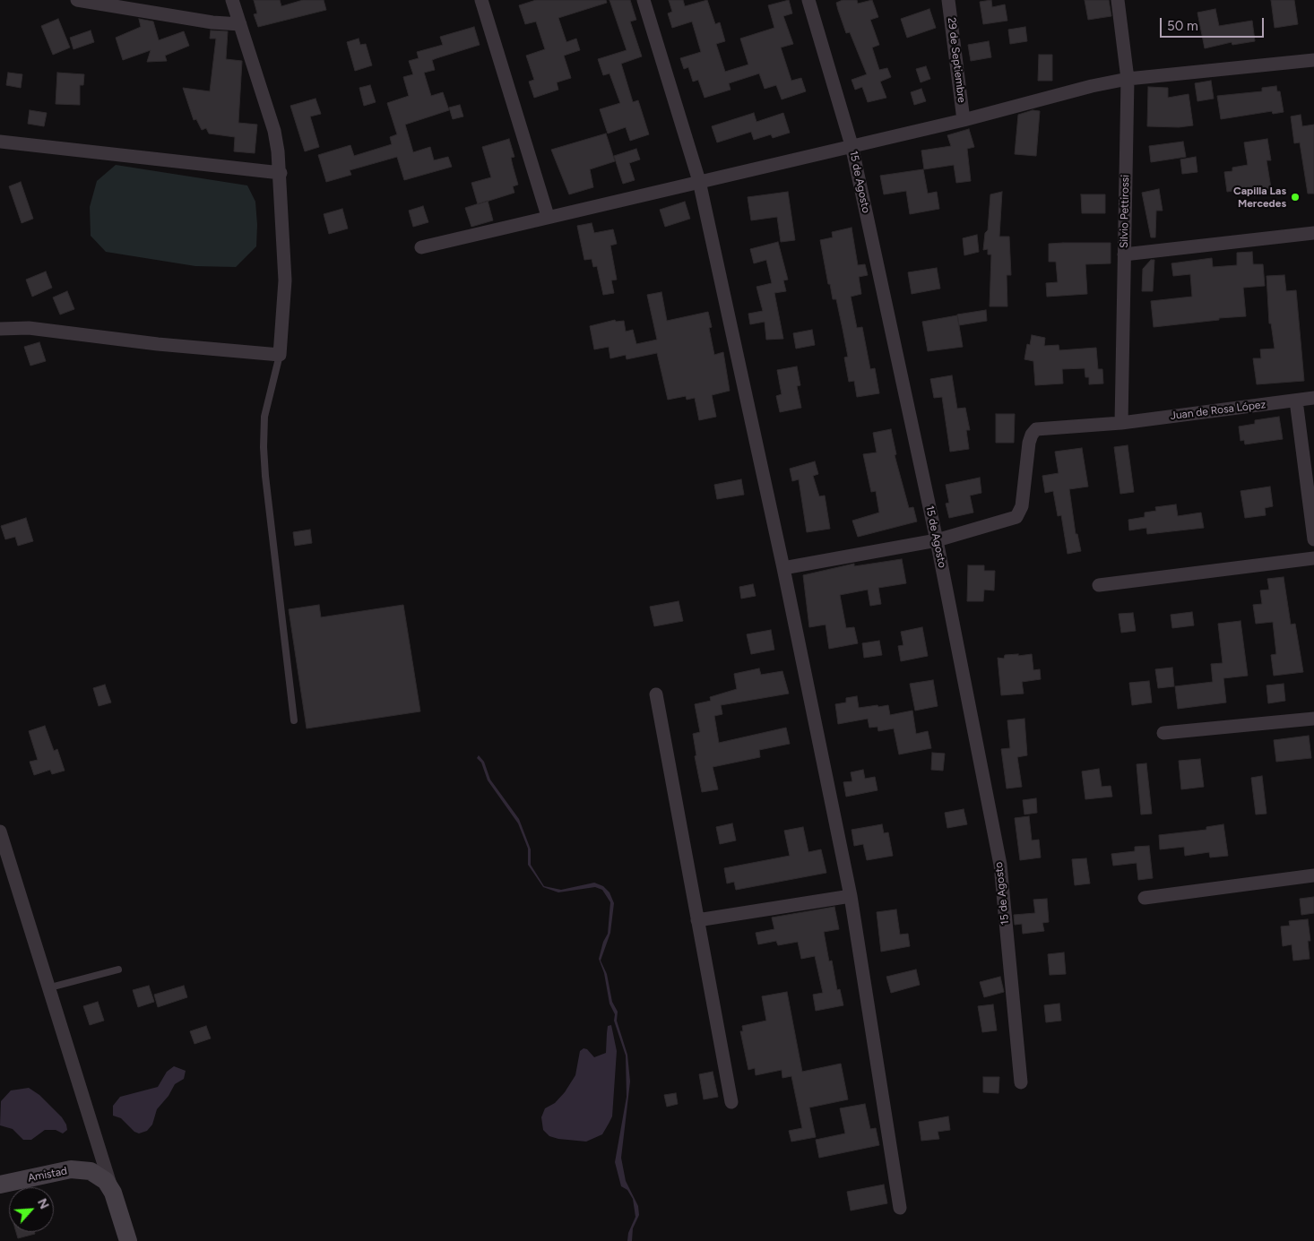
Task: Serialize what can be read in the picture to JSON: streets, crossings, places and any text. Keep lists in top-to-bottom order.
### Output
{
  "streets": {
    "street": [
      "29 de Septiembre",
      "15 de Agosto",
      "Silvio Pettirossi",
      "Juan de Rosa López",
      "Amistad"
    ]
  },
  "crossings": [
    ["15 de Agosto", "Juan de Rosa López"],
    ["Silvio Pettirossi", "Juan de Rosa López"]
  ],
  "places": ["Capilla Las Mercedes"],
  "scale_bar": "50 m",
  "north": "top right"
}
